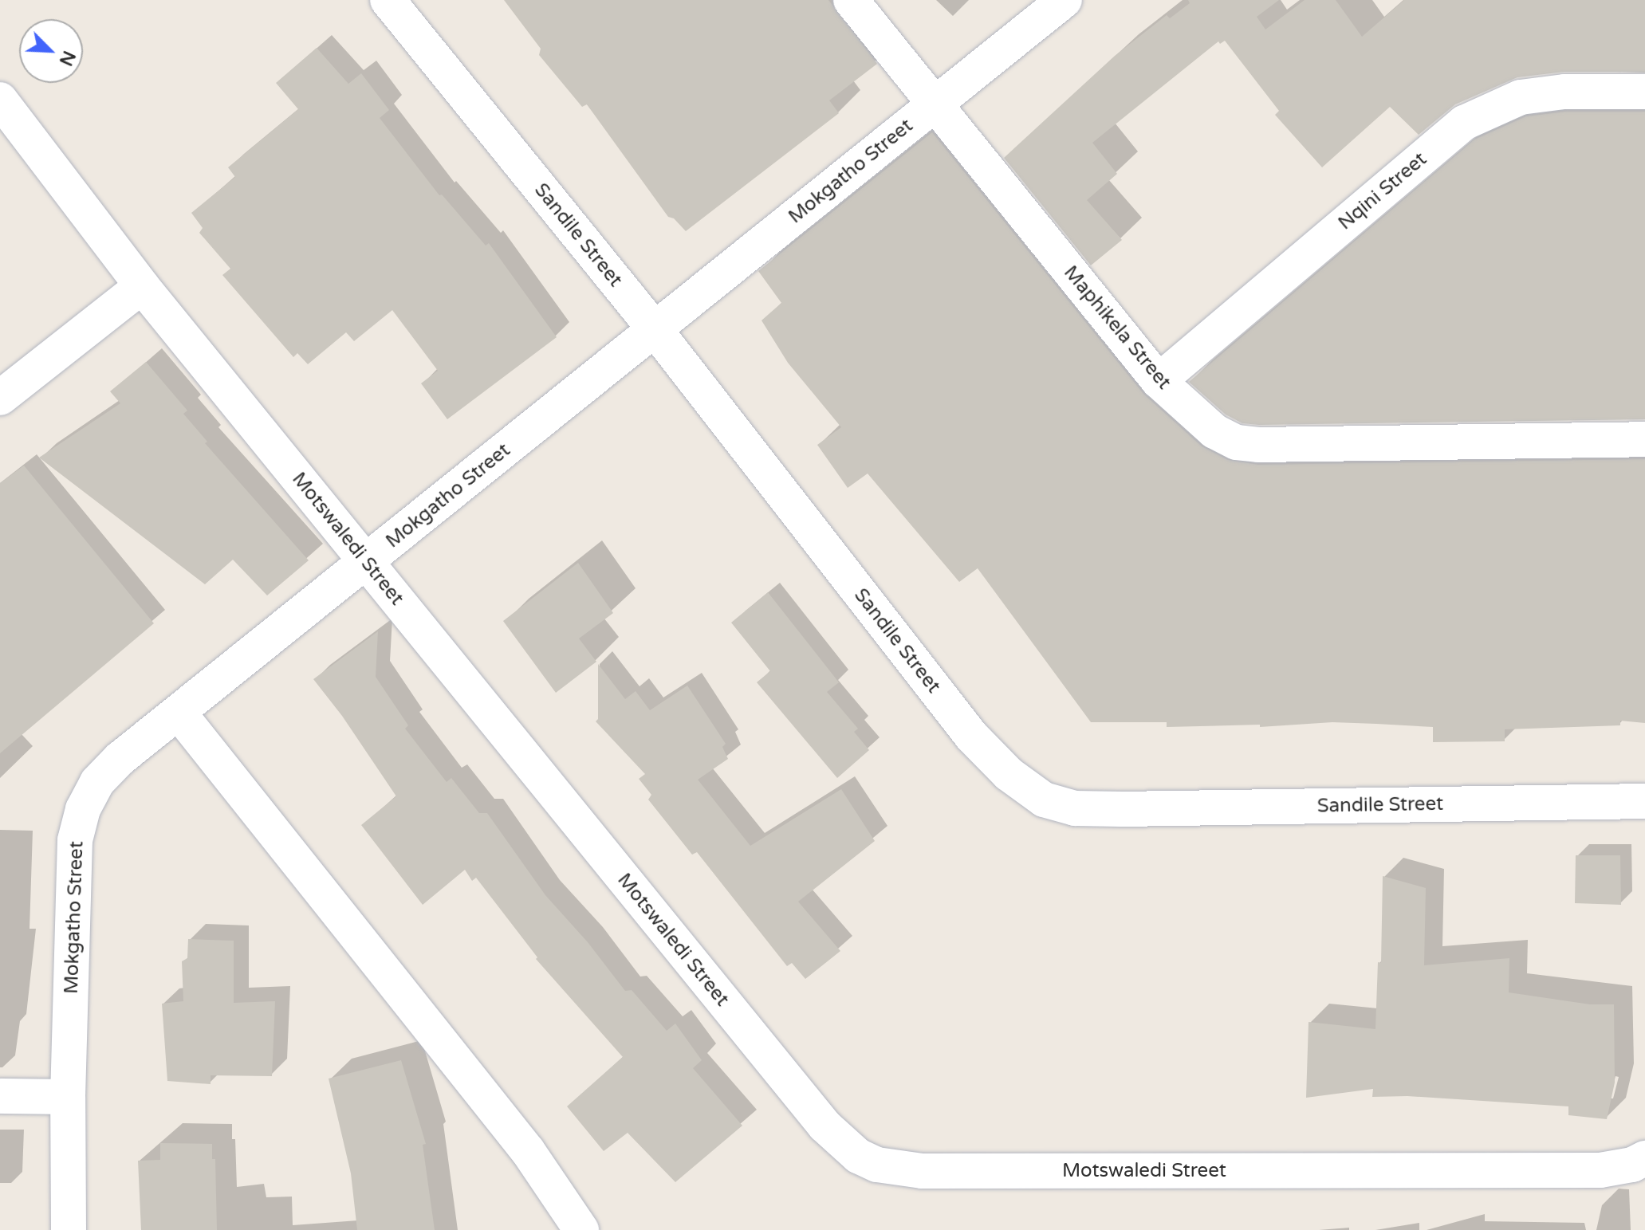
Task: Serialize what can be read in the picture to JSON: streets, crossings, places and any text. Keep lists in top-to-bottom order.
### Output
{
  "streets": {
    "street": [
      "Mokgatho Street",
      "Nqini Street",
      "Sandile Street",
      "Maphikela Street",
      "Motswaledi Street"
    ]
  },
  "crossings": [
    ["Mokgatho Street", "Sandile Street"],
    ["Mokgatho Street", "Maphikela Street"],
    ["Mokgatho Street", "Motswaledi Street"],
    ["Nqini Street", "Maphikela Street"]
  ],
  "north": "bottom right"
}
